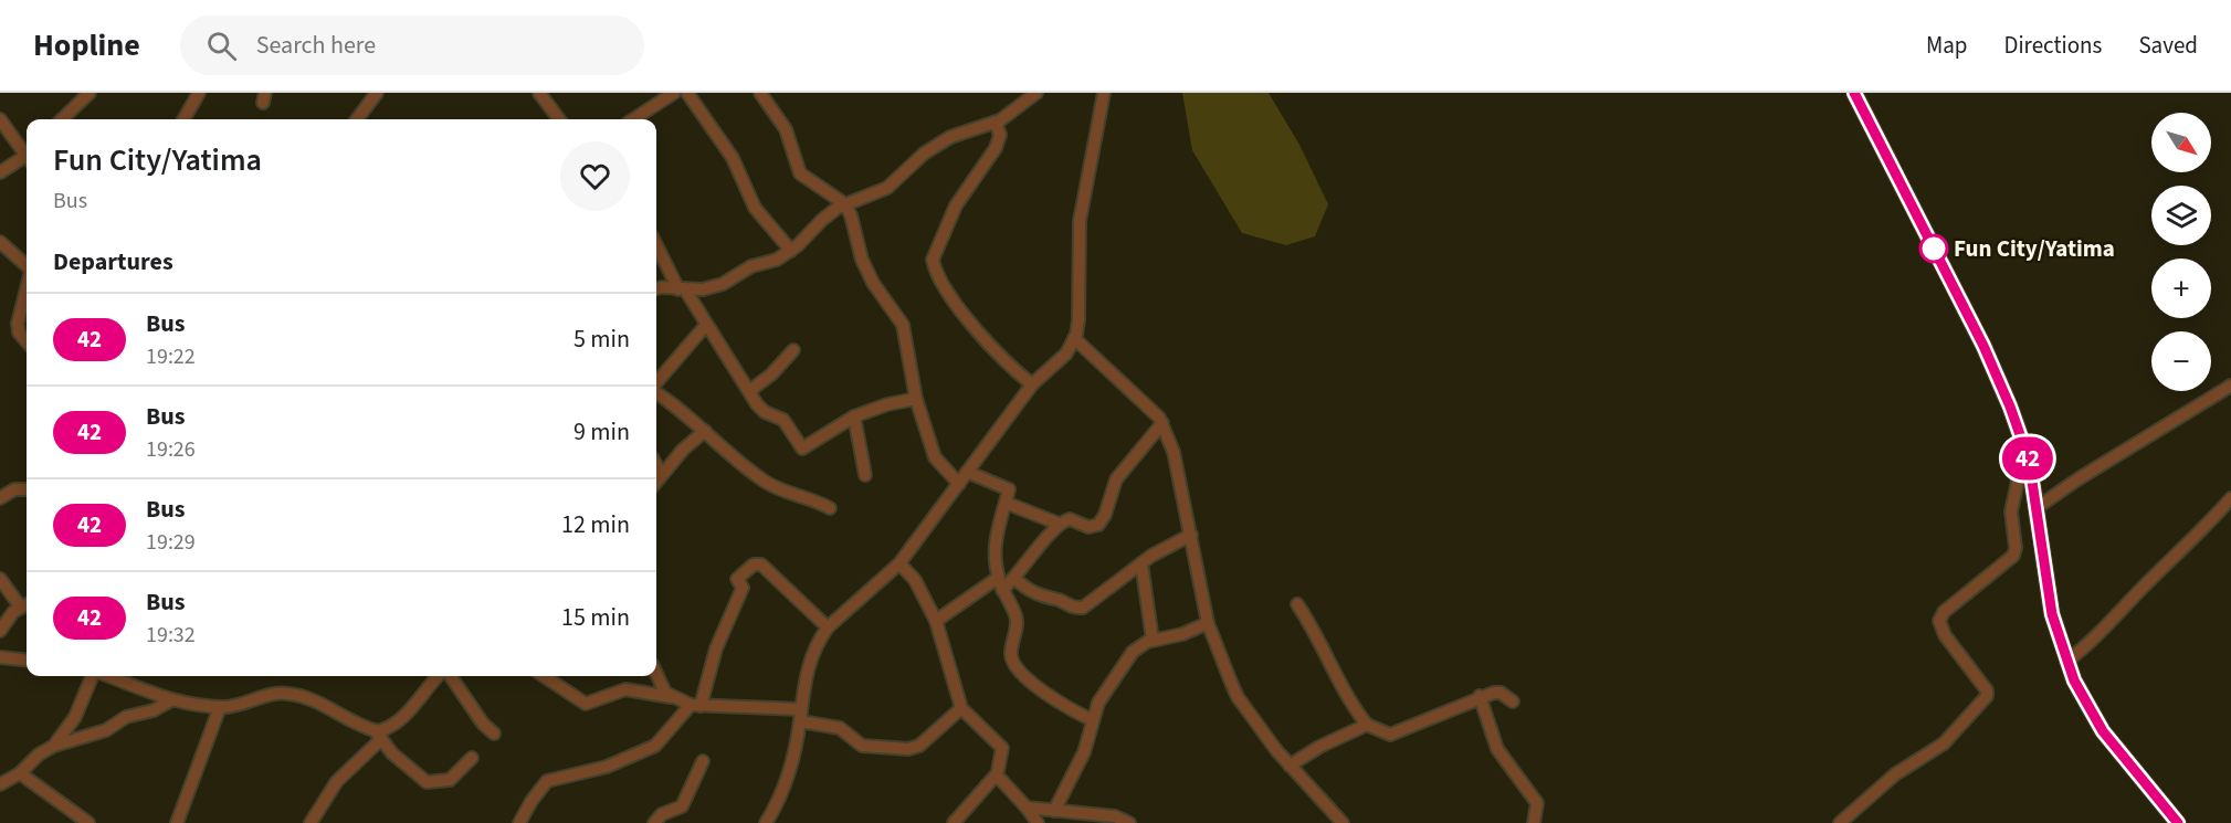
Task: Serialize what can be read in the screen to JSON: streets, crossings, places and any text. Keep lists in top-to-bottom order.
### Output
{
  "places": ["Fun City/Yatima"],
  "lines": ["bus line 42"],
  "north": "bottom right",
  "page": {
    "header": "Hopline",
    "search": "Search here",
    "nav": ["Map", "Directions", "Saved"],
    "on_map": "42",
    "map_buttons": ["+", "−"],
    "heading": [
      ["Fun City/Yatima", "Bus"],
      "Departures"
    ],
    "list": [
      {
        "mark": "42",
        "name": "Bus",
        "note": "19:22",
        "value": "5 min"
      },
      {
        "mark": "42",
        "name": "Bus",
        "note": "19:26",
        "value": "9 min"
      },
      {
        "mark": "42",
        "name": "Bus",
        "note": "19:29",
        "value": "12 min"
      },
      {
        "mark": "42",
        "name": "Bus",
        "note": "19:32",
        "value": "15 min"
      }
    ]
  }
}
